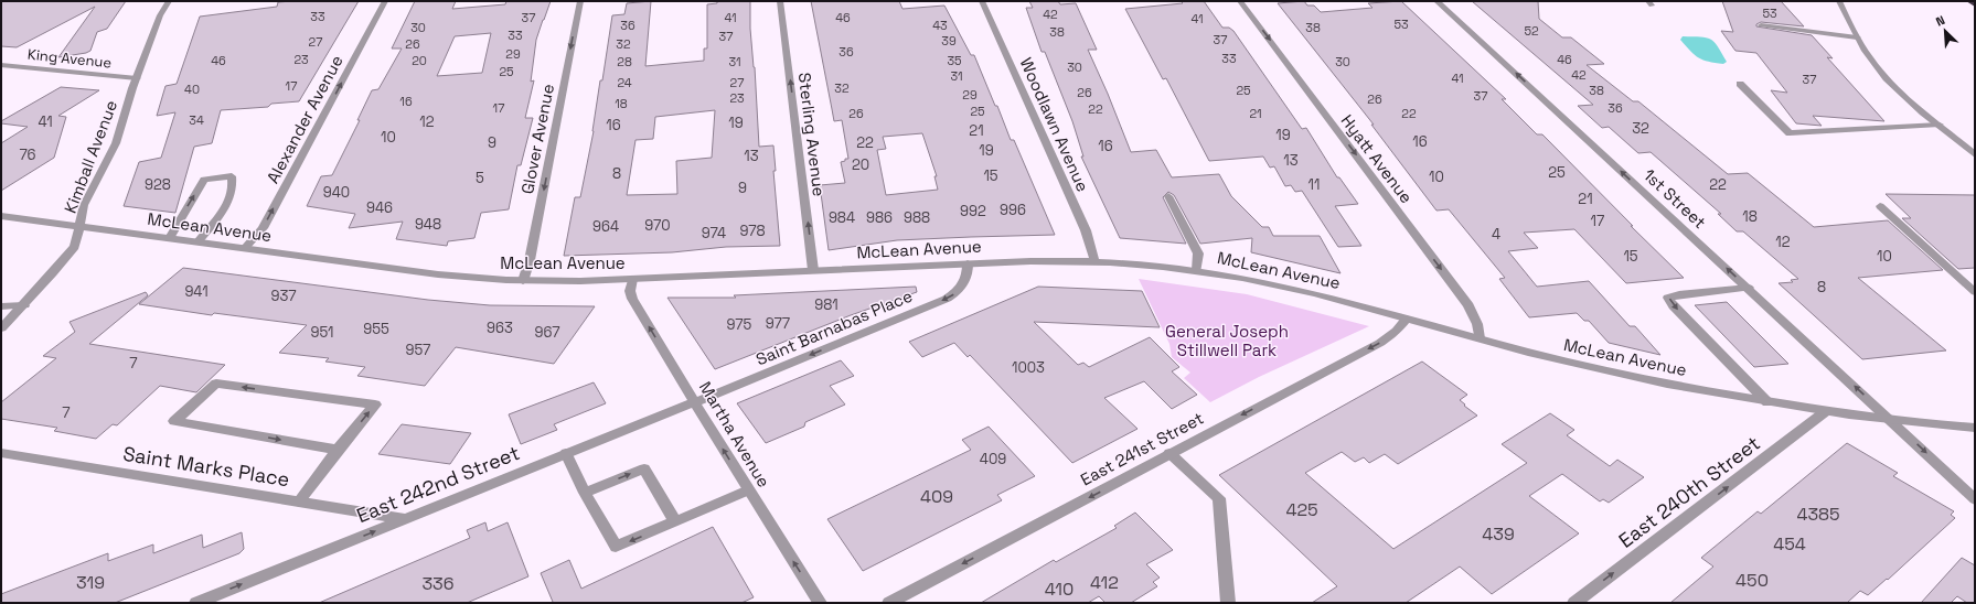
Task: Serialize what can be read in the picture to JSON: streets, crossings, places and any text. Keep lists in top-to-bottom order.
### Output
{
  "streets": {
    "street": [
      "King Avenue",
      "Alexander Avenue",
      "Woodlawn Avenue",
      "Sterling Avenue",
      "Glover Avenue",
      "Kimball Avenue",
      "Hyatt Avenue",
      "1st Street",
      "McLean Avenue",
      "Saint Barnabas Place",
      "Martha Avenue",
      "East 241st Street",
      "Saint Marks Place",
      "East 242nd Street",
      "East 240th Street"
    ]
  },
  "crossings": [
    ["King Avenue", "Kimball Avenue"],
    ["Alexander Avenue", "McLean Avenue"],
    ["Woodlawn Avenue", "McLean Avenue"],
    ["Sterling Avenue", "McLean Avenue"],
    ["Glover Avenue", "McLean Avenue"],
    ["Kimball Avenue", "McLean Avenue"],
    ["Hyatt Avenue", "McLean Avenue"],
    ["1st Street", "McLean Avenue"],
    ["McLean Avenue", "Saint Barnabas Place"],
    ["McLean Avenue", "Martha Avenue"],
    ["McLean Avenue", "East 241st Street"],
    ["McLean Avenue", "East 240th Street"],
    ["Saint Barnabas Place", "Martha Avenue"],
    ["Saint Barnabas Place", "East 242nd Street"],
    ["Martha Avenue", "East 242nd Street"],
    ["Saint Marks Place", "East 242nd Street"]
  ],
  "one_way": [
    "Alexander Avenue",
    "Sterling Avenue",
    "Glover Avenue",
    "Hyatt Avenue",
    "Saint Barnabas Place",
    "Martha Avenue",
    "East 241st Street",
    "East 242nd Street",
    "East 240th Street"
  ],
  "parks": ["General Joseph Stillwell Park"],
  "house_numbers": [
    "53",
    "42",
    "33",
    "37",
    "41",
    "46",
    "41",
    "53",
    "36",
    "43",
    "30",
    "38",
    "52",
    "38",
    "33",
    "37",
    "37",
    "39",
    "27",
    "26",
    "32",
    "36",
    "29",
    "33",
    "23",
    "46",
    "46",
    "20",
    "35",
    "28",
    "31",
    "30",
    "30",
    "25",
    "42",
    "31",
    "41",
    "37",
    "24",
    "27",
    "17",
    "32",
    "40",
    "25",
    "38",
    "26",
    "29",
    "37",
    "23",
    "26",
    "16",
    "18",
    "17",
    "36",
    "22",
    "25",
    "26",
    "21",
    "22",
    "34",
    "41",
    "12",
    "19",
    "16",
    "32",
    "21",
    "19",
    "10",
    "16",
    "9",
    "22",
    "16",
    "19",
    "76",
    "13",
    "13",
    "20",
    "25",
    "8",
    "15",
    "10",
    "5",
    "928",
    "11",
    "22",
    "9",
    "940",
    "21",
    "946",
    "996",
    "992",
    "18",
    "984",
    "986",
    "988",
    "17",
    "948",
    "970",
    "964",
    "978",
    "974",
    "4",
    "12",
    "15",
    "10",
    "8",
    "941",
    "937",
    "981",
    "977",
    "975",
    "963",
    "955",
    "951",
    "967",
    "957",
    "7",
    "1003",
    "7",
    "409",
    "409",
    "425",
    "4385",
    "439",
    "454",
    "450",
    "319",
    "412",
    "336",
    "410"
  ],
  "north": "top left"
}
